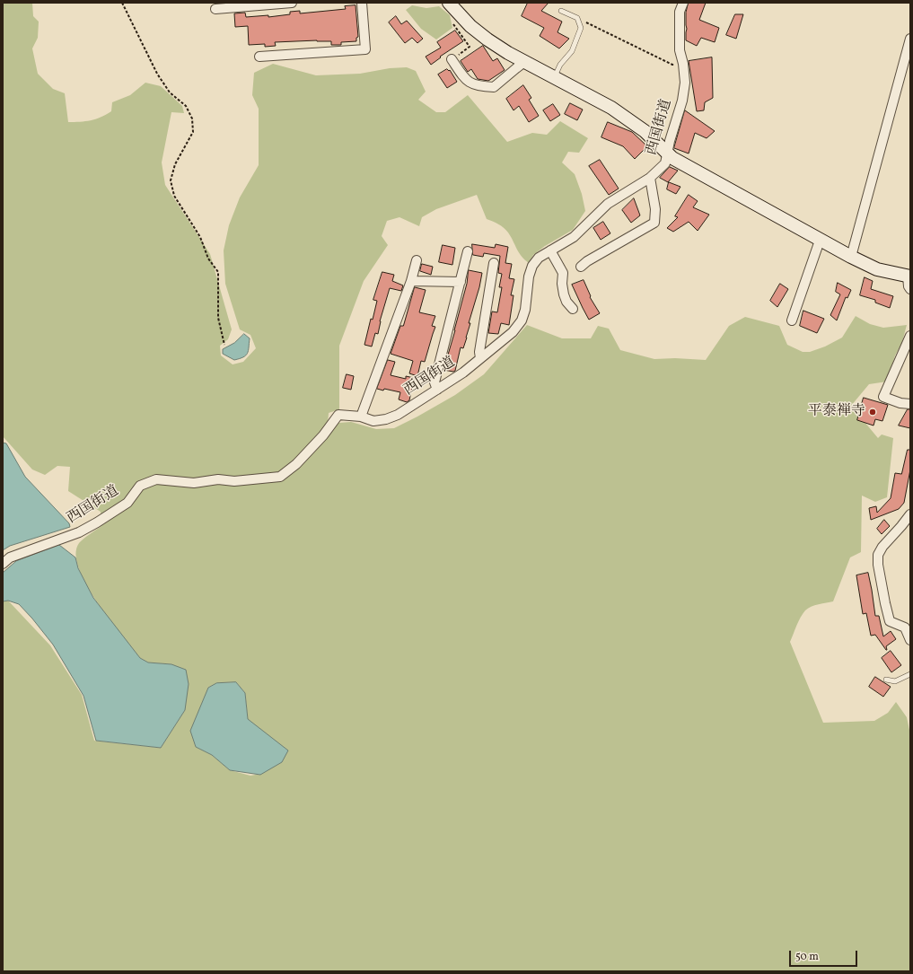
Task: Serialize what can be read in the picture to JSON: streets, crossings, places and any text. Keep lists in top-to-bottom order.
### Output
{
  "streets": {
    "street": ["西国街道"]
  },
  "places": ["平泰禅寺"],
  "scale_bar": "50 m"
}
